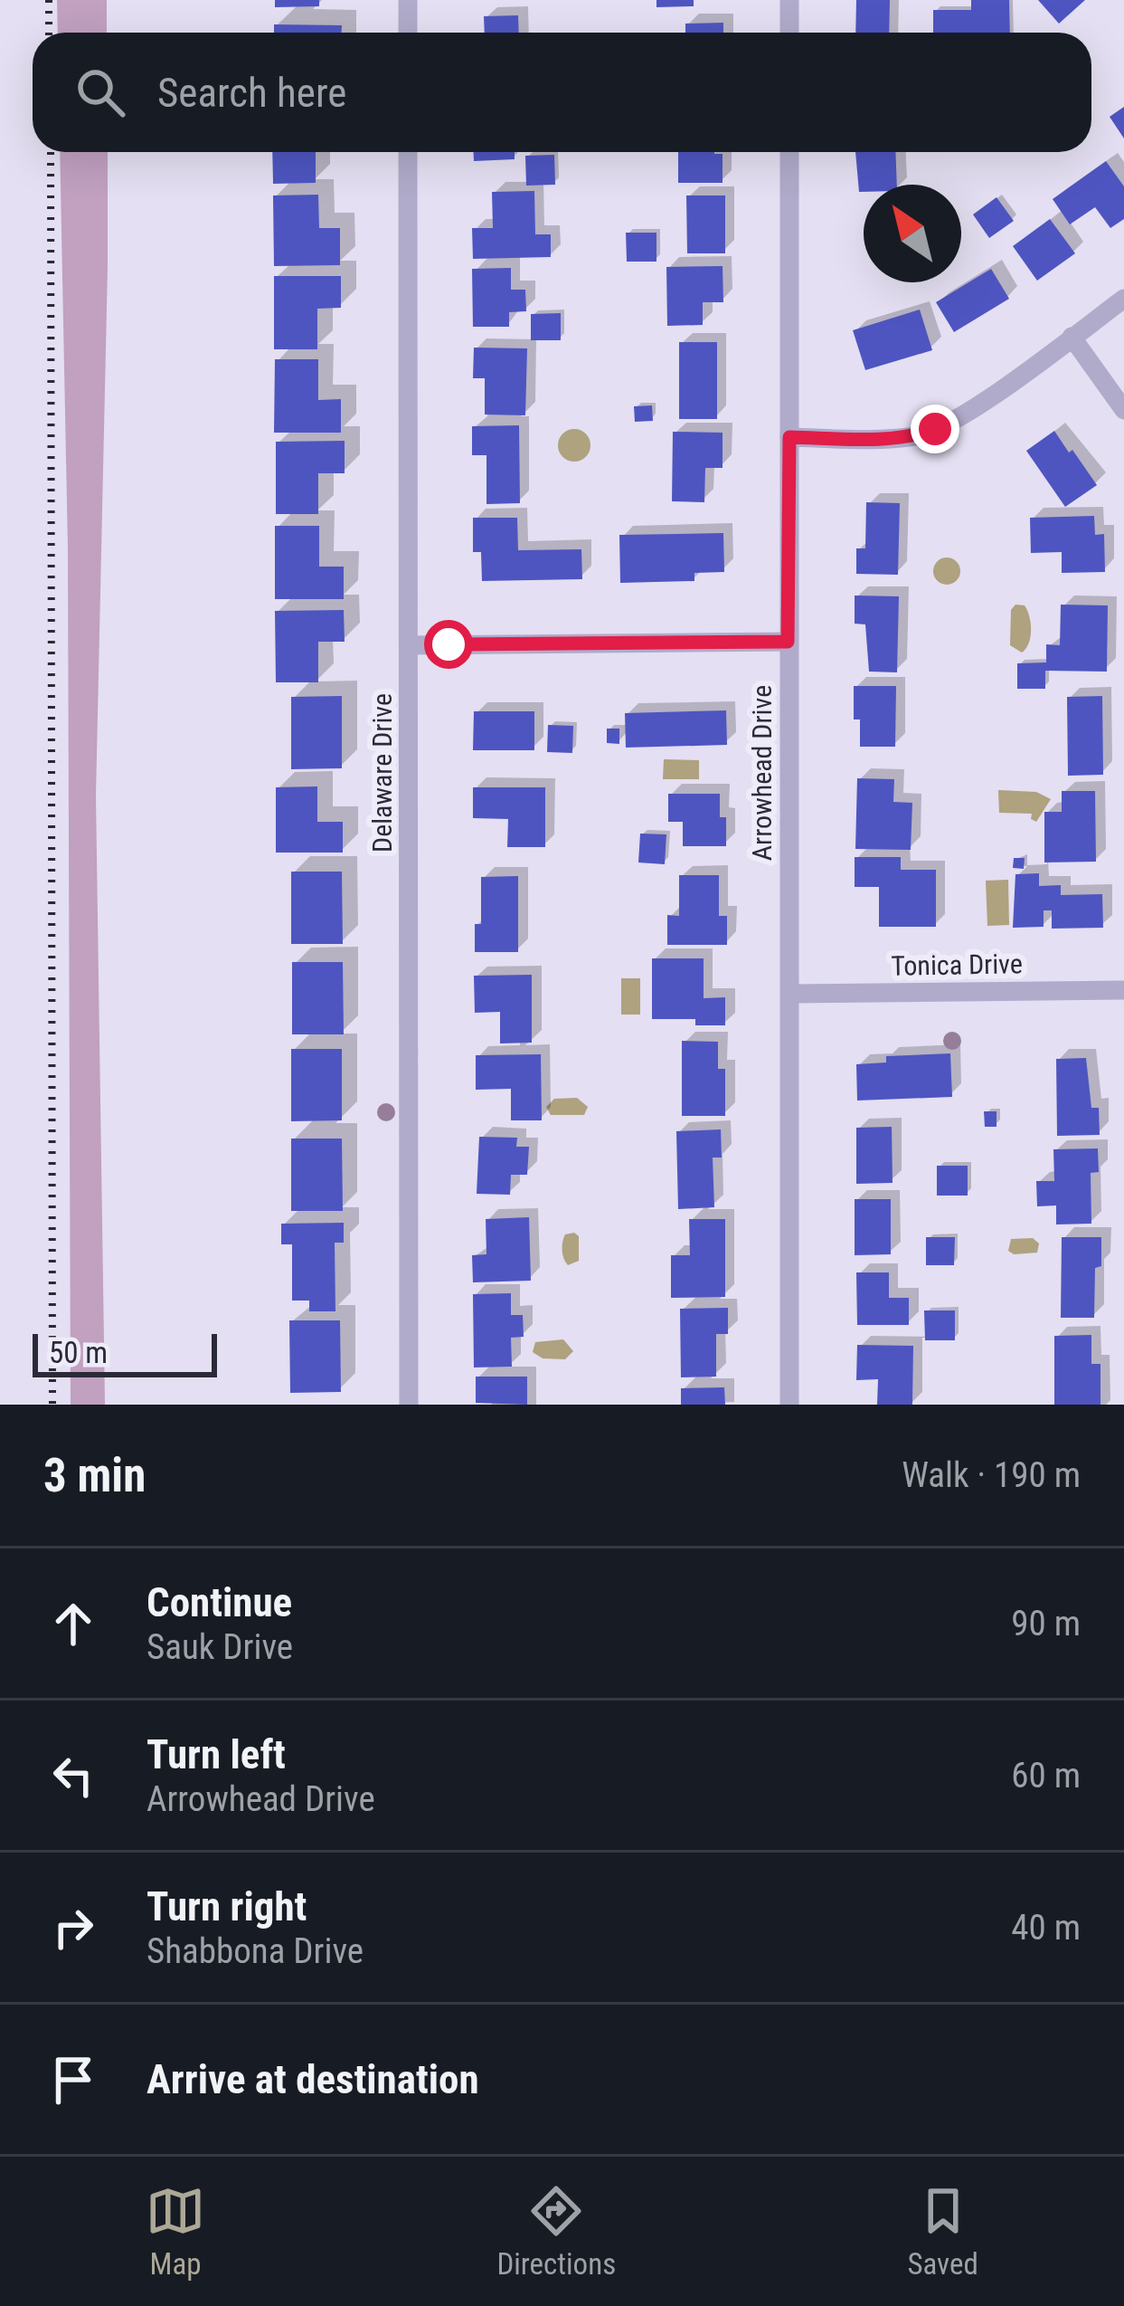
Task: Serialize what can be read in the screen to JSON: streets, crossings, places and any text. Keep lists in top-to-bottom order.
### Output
{
  "streets": {
    "street": ["Delaware Drive", "Arrowhead Drive", "Tonica Drive"]
  },
  "crossings": [
    ["Arrowhead Drive", "Tonica Drive"]
  ],
  "scale_bar": "50 m",
  "north": "top left",
  "page": {
    "search": "Search here",
    "scale": "50 m",
    "heading": ["3 min", "Walk · 190 m"],
    "list": [
      ["Continue", "Sauk Drive", "90 m"],
      ["Turn left", "Arrowhead Drive", "60 m"],
      ["Turn right", "Shabbona Drive", "40 m"],
      "Arrive at destination"
    ],
    "nav": ["Map", "Directions", "Saved"]
  }
}
